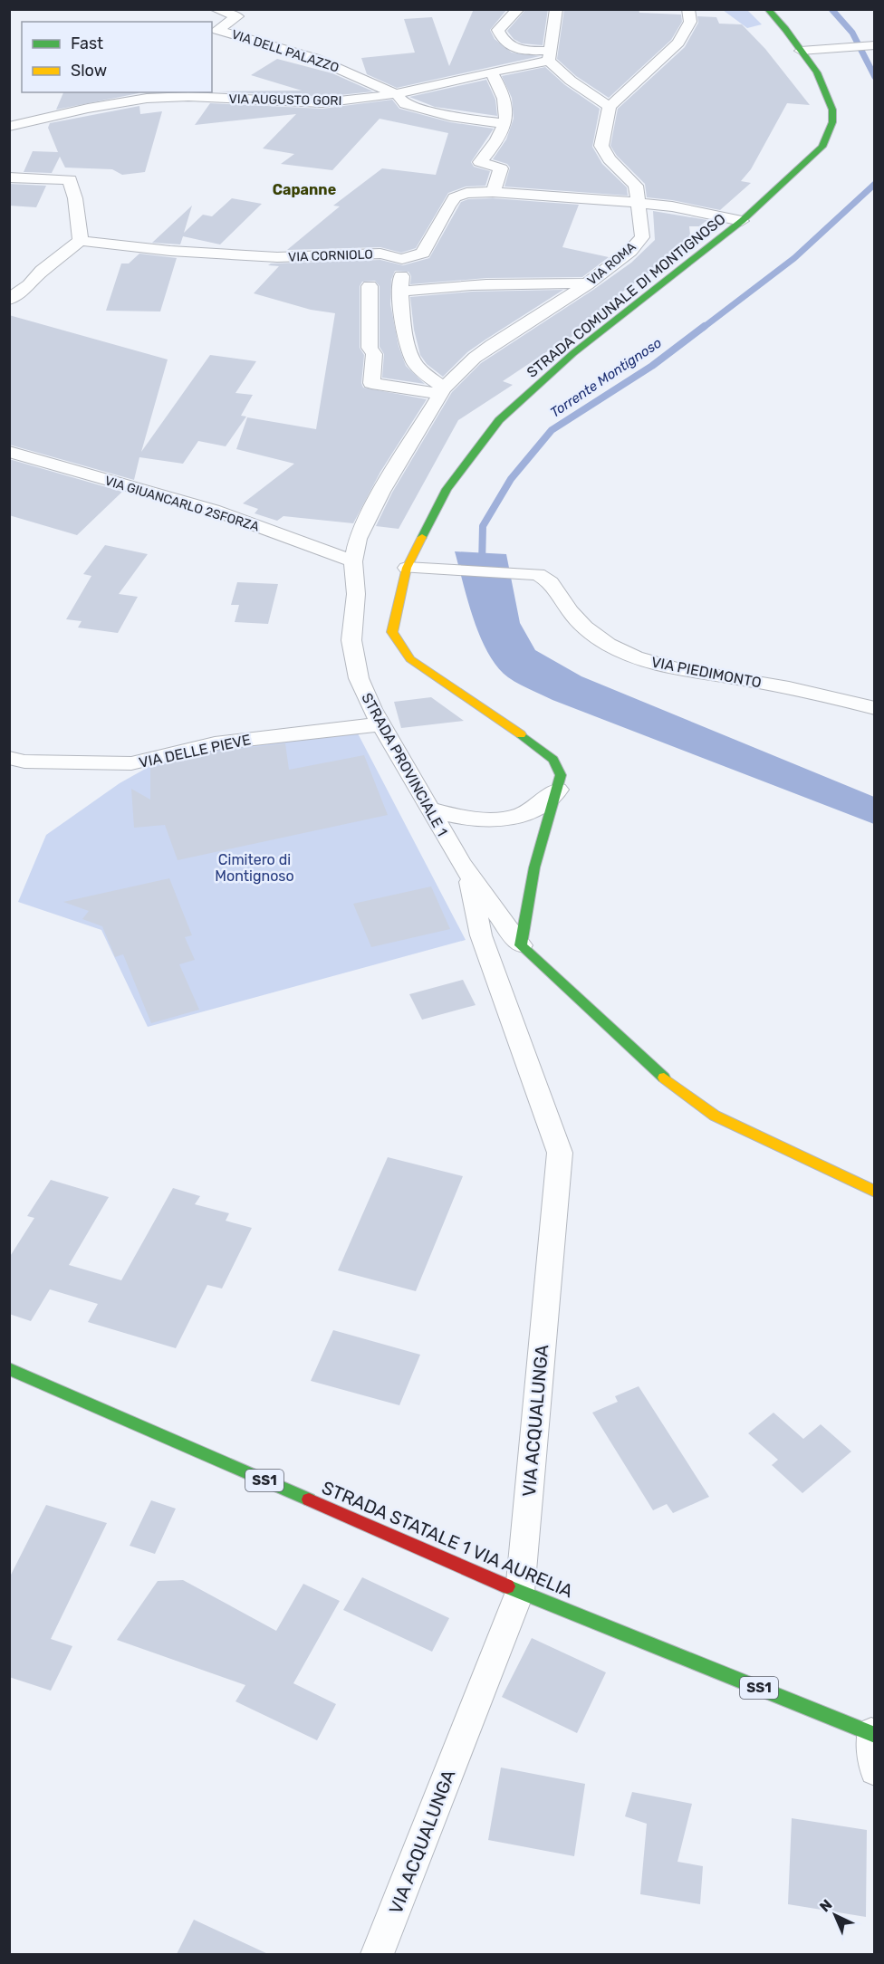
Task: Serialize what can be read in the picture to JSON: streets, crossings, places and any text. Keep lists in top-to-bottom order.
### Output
{
  "streets": {
    "street": [
      "VIA DELL PALAZZO",
      "VIA AUGUSTO GORI",
      "VIA CORNIOLO",
      "VIA ROMA",
      "STRADA COMUNALE DI MONTIGNOSO",
      "VIA GIUANCARLO 2SFORZA",
      "VIA PIEDIMONTO",
      "VIA DELLE PIEVE",
      "STRADA PROVINCIALE 1",
      "VIA ACQUALUNGA",
      "SS1",
      "STRADA STATALE 1 VIA AURELIA"
    ]
  },
  "crossings": [
    ["VIA DELL PALAZZO", "VIA AUGUSTO GORI"],
    ["VIA ROMA", "VIA GIUANCARLO 2SFORZA"],
    ["VIA ROMA", "STRADA PROVINCIALE 1"],
    ["STRADA COMUNALE DI MONTIGNOSO", "VIA PIEDIMONTO"],
    ["STRADA COMUNALE DI MONTIGNOSO", "STRADA PROVINCIALE 1"],
    ["VIA GIUANCARLO 2SFORZA", "STRADA PROVINCIALE 1"],
    ["VIA DELLE PIEVE", "STRADA PROVINCIALE 1"],
    ["STRADA PROVINCIALE 1", "VIA ACQUALUNGA"],
    ["VIA ACQUALUNGA", "STRADA STATALE 1 VIA AURELIA"]
  ],
  "districts": ["Capanne"],
  "water": ["Torrente Montignoso"],
  "parks": ["Cimitero di Montignoso"],
  "legend": ["Fast", "Slow"],
  "north": "top left"
}
